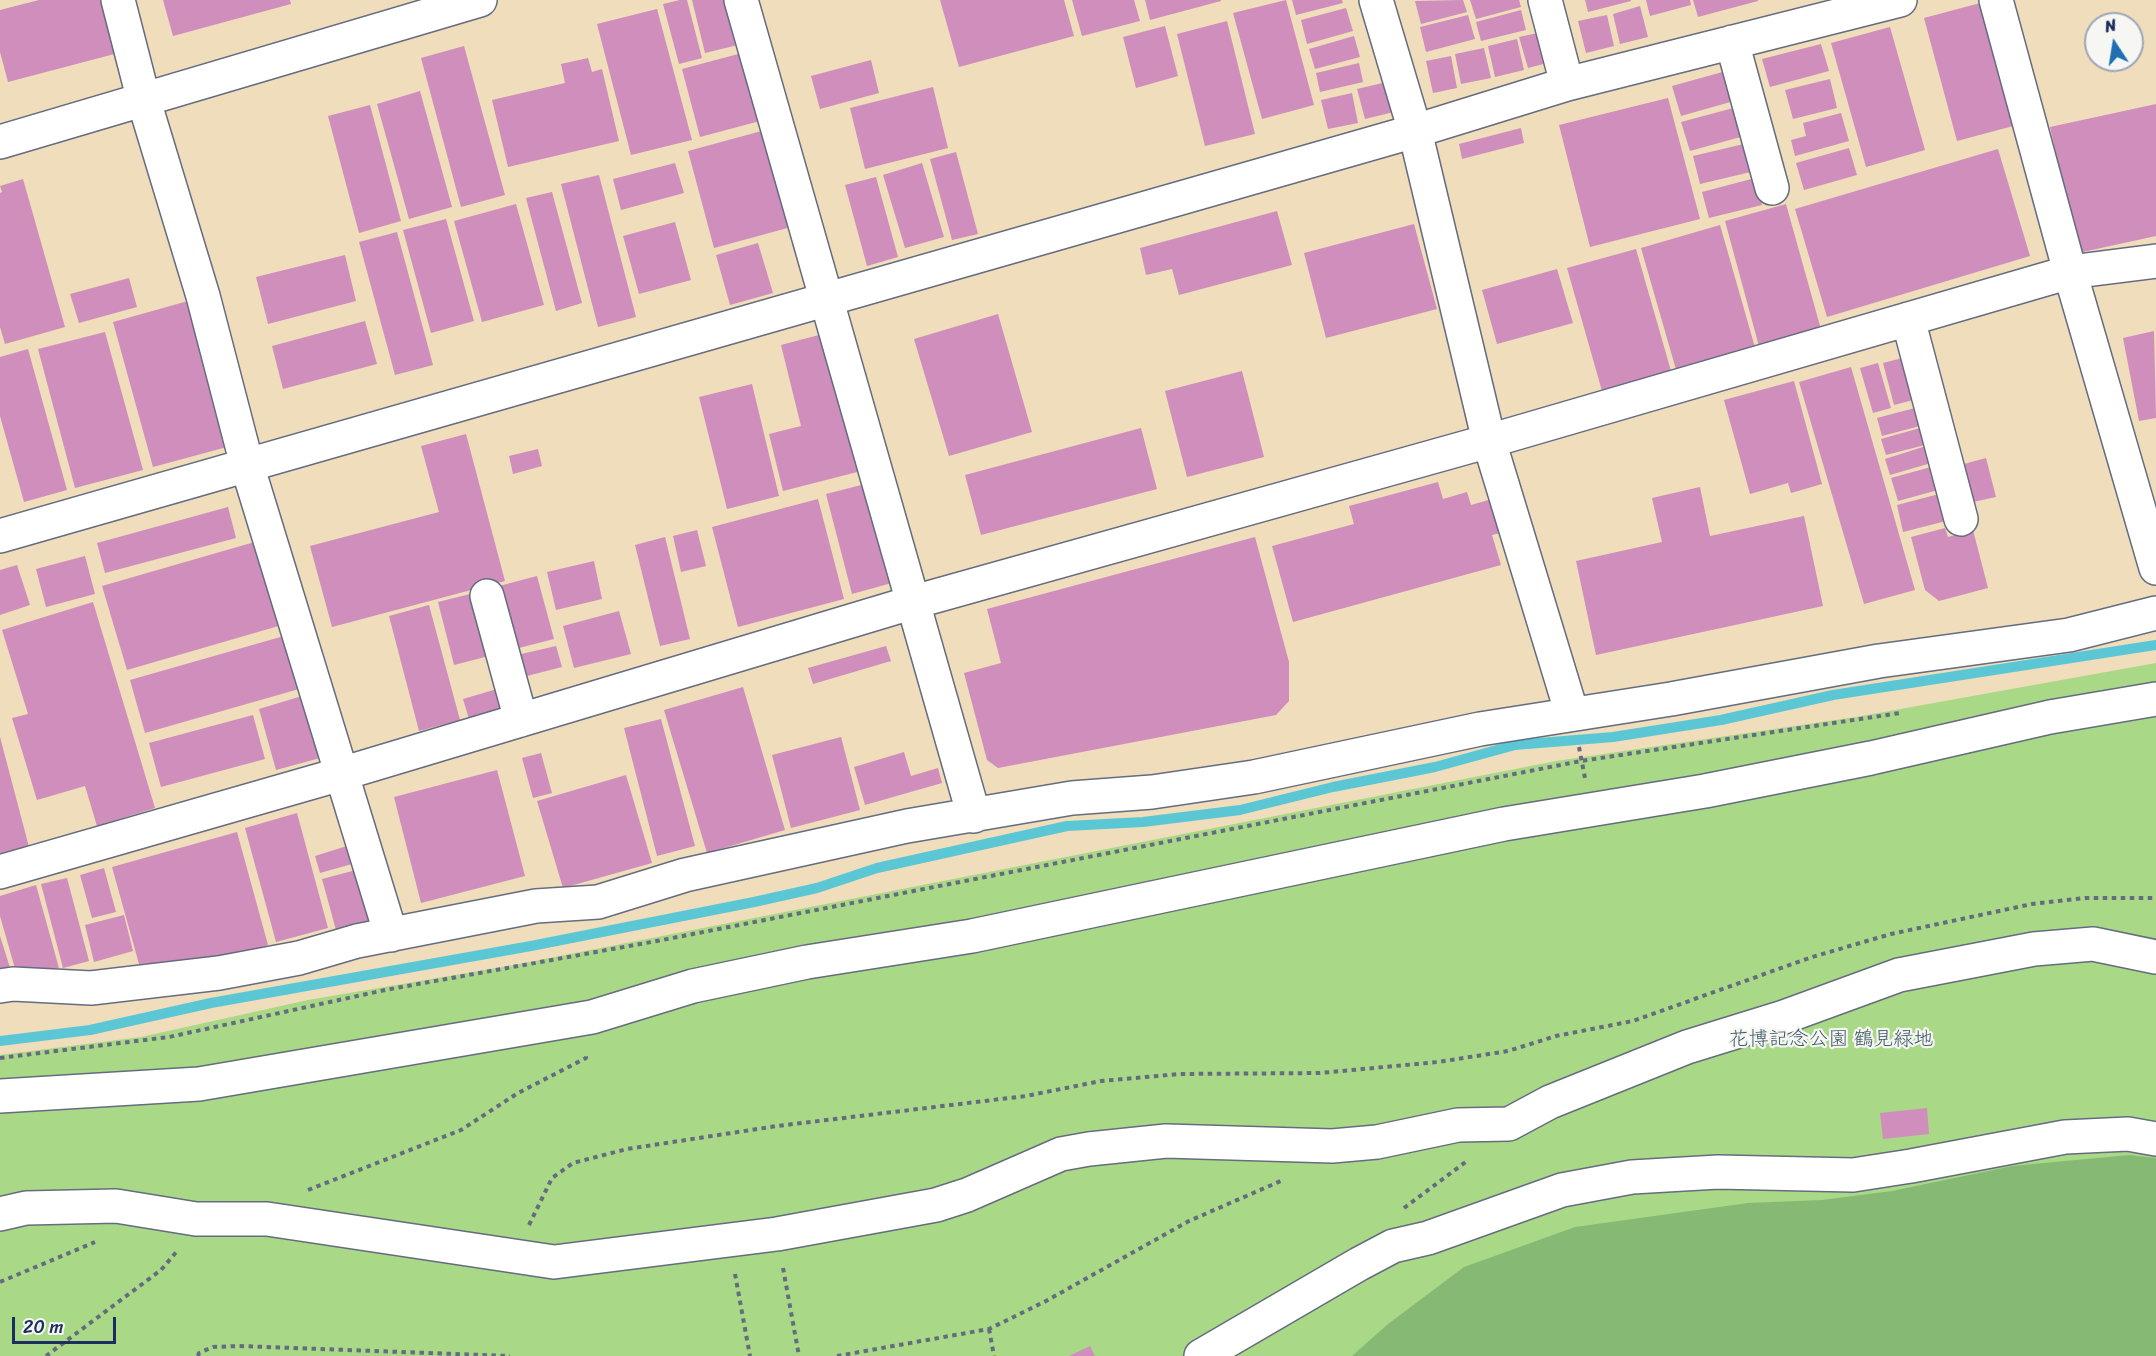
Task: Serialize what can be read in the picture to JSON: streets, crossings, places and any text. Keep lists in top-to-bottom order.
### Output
{
  "parks": ["花博記念公園 鶴見緑地"],
  "scale_bar": "20 m",
  "north": "top"
}
